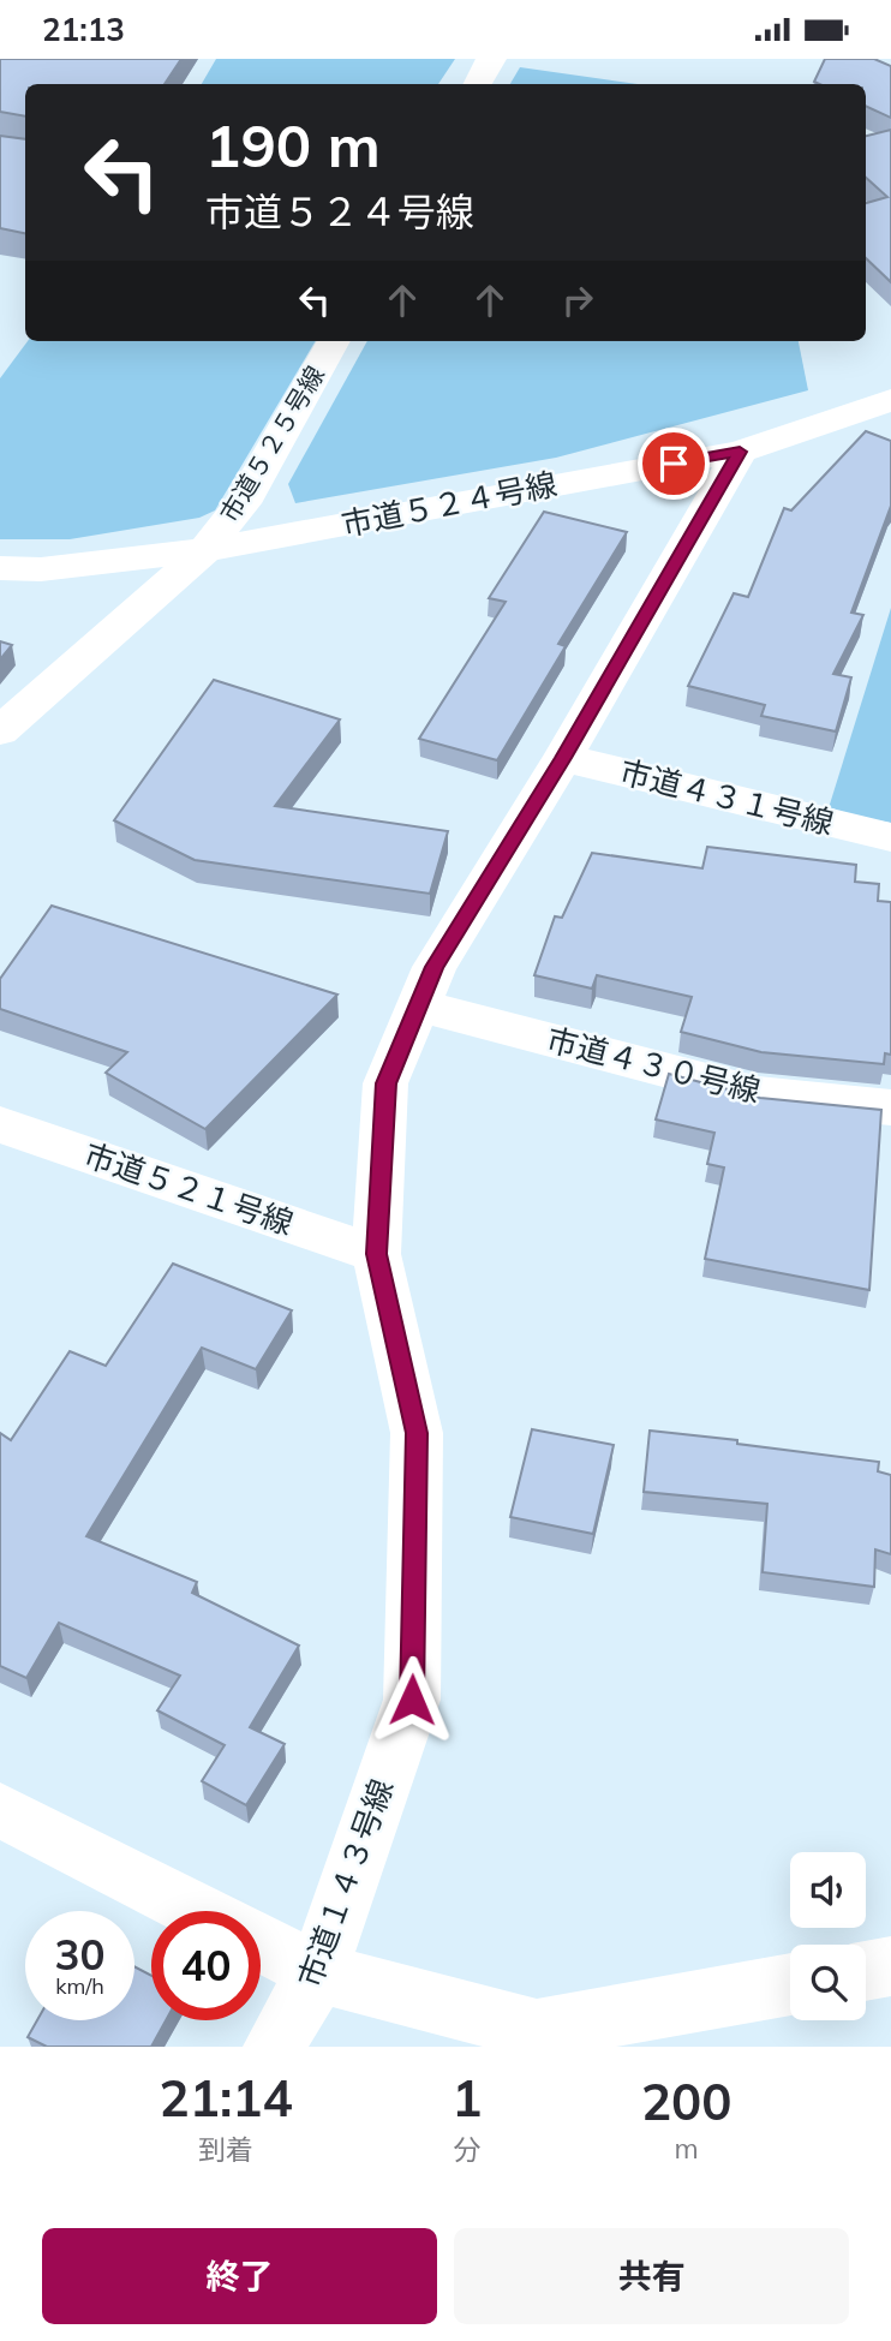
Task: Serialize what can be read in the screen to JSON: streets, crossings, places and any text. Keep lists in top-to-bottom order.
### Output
{
  "streets": {
    "street": [
      "市道５２５号線",
      "市道５２４号線",
      "市道４３１号線",
      "市道４３０号線",
      "市道５２１号線",
      "市道１４３号線"
    ]
  },
  "crossings": [
    ["市道５２５号線", "市道５２４号線"],
    ["市道５２４号線", "市道１４３号線"],
    ["市道４３１号線", "市道１４３号線"],
    ["市道４３０号線", "市道１４３号線"],
    ["市道５２１号線", "市道１４３号線"]
  ],
  "page": {
    "status": "21:13",
    "turn": ["190 m", "市道５２４号線"],
    "speed": "30 km/h",
    "limit": "40",
    "eta": [
      "21:14",
      "到着",
      "1",
      "分",
      "200",
      "m"
    ],
    "buttons": ["終了", "共有"]
  }
}
